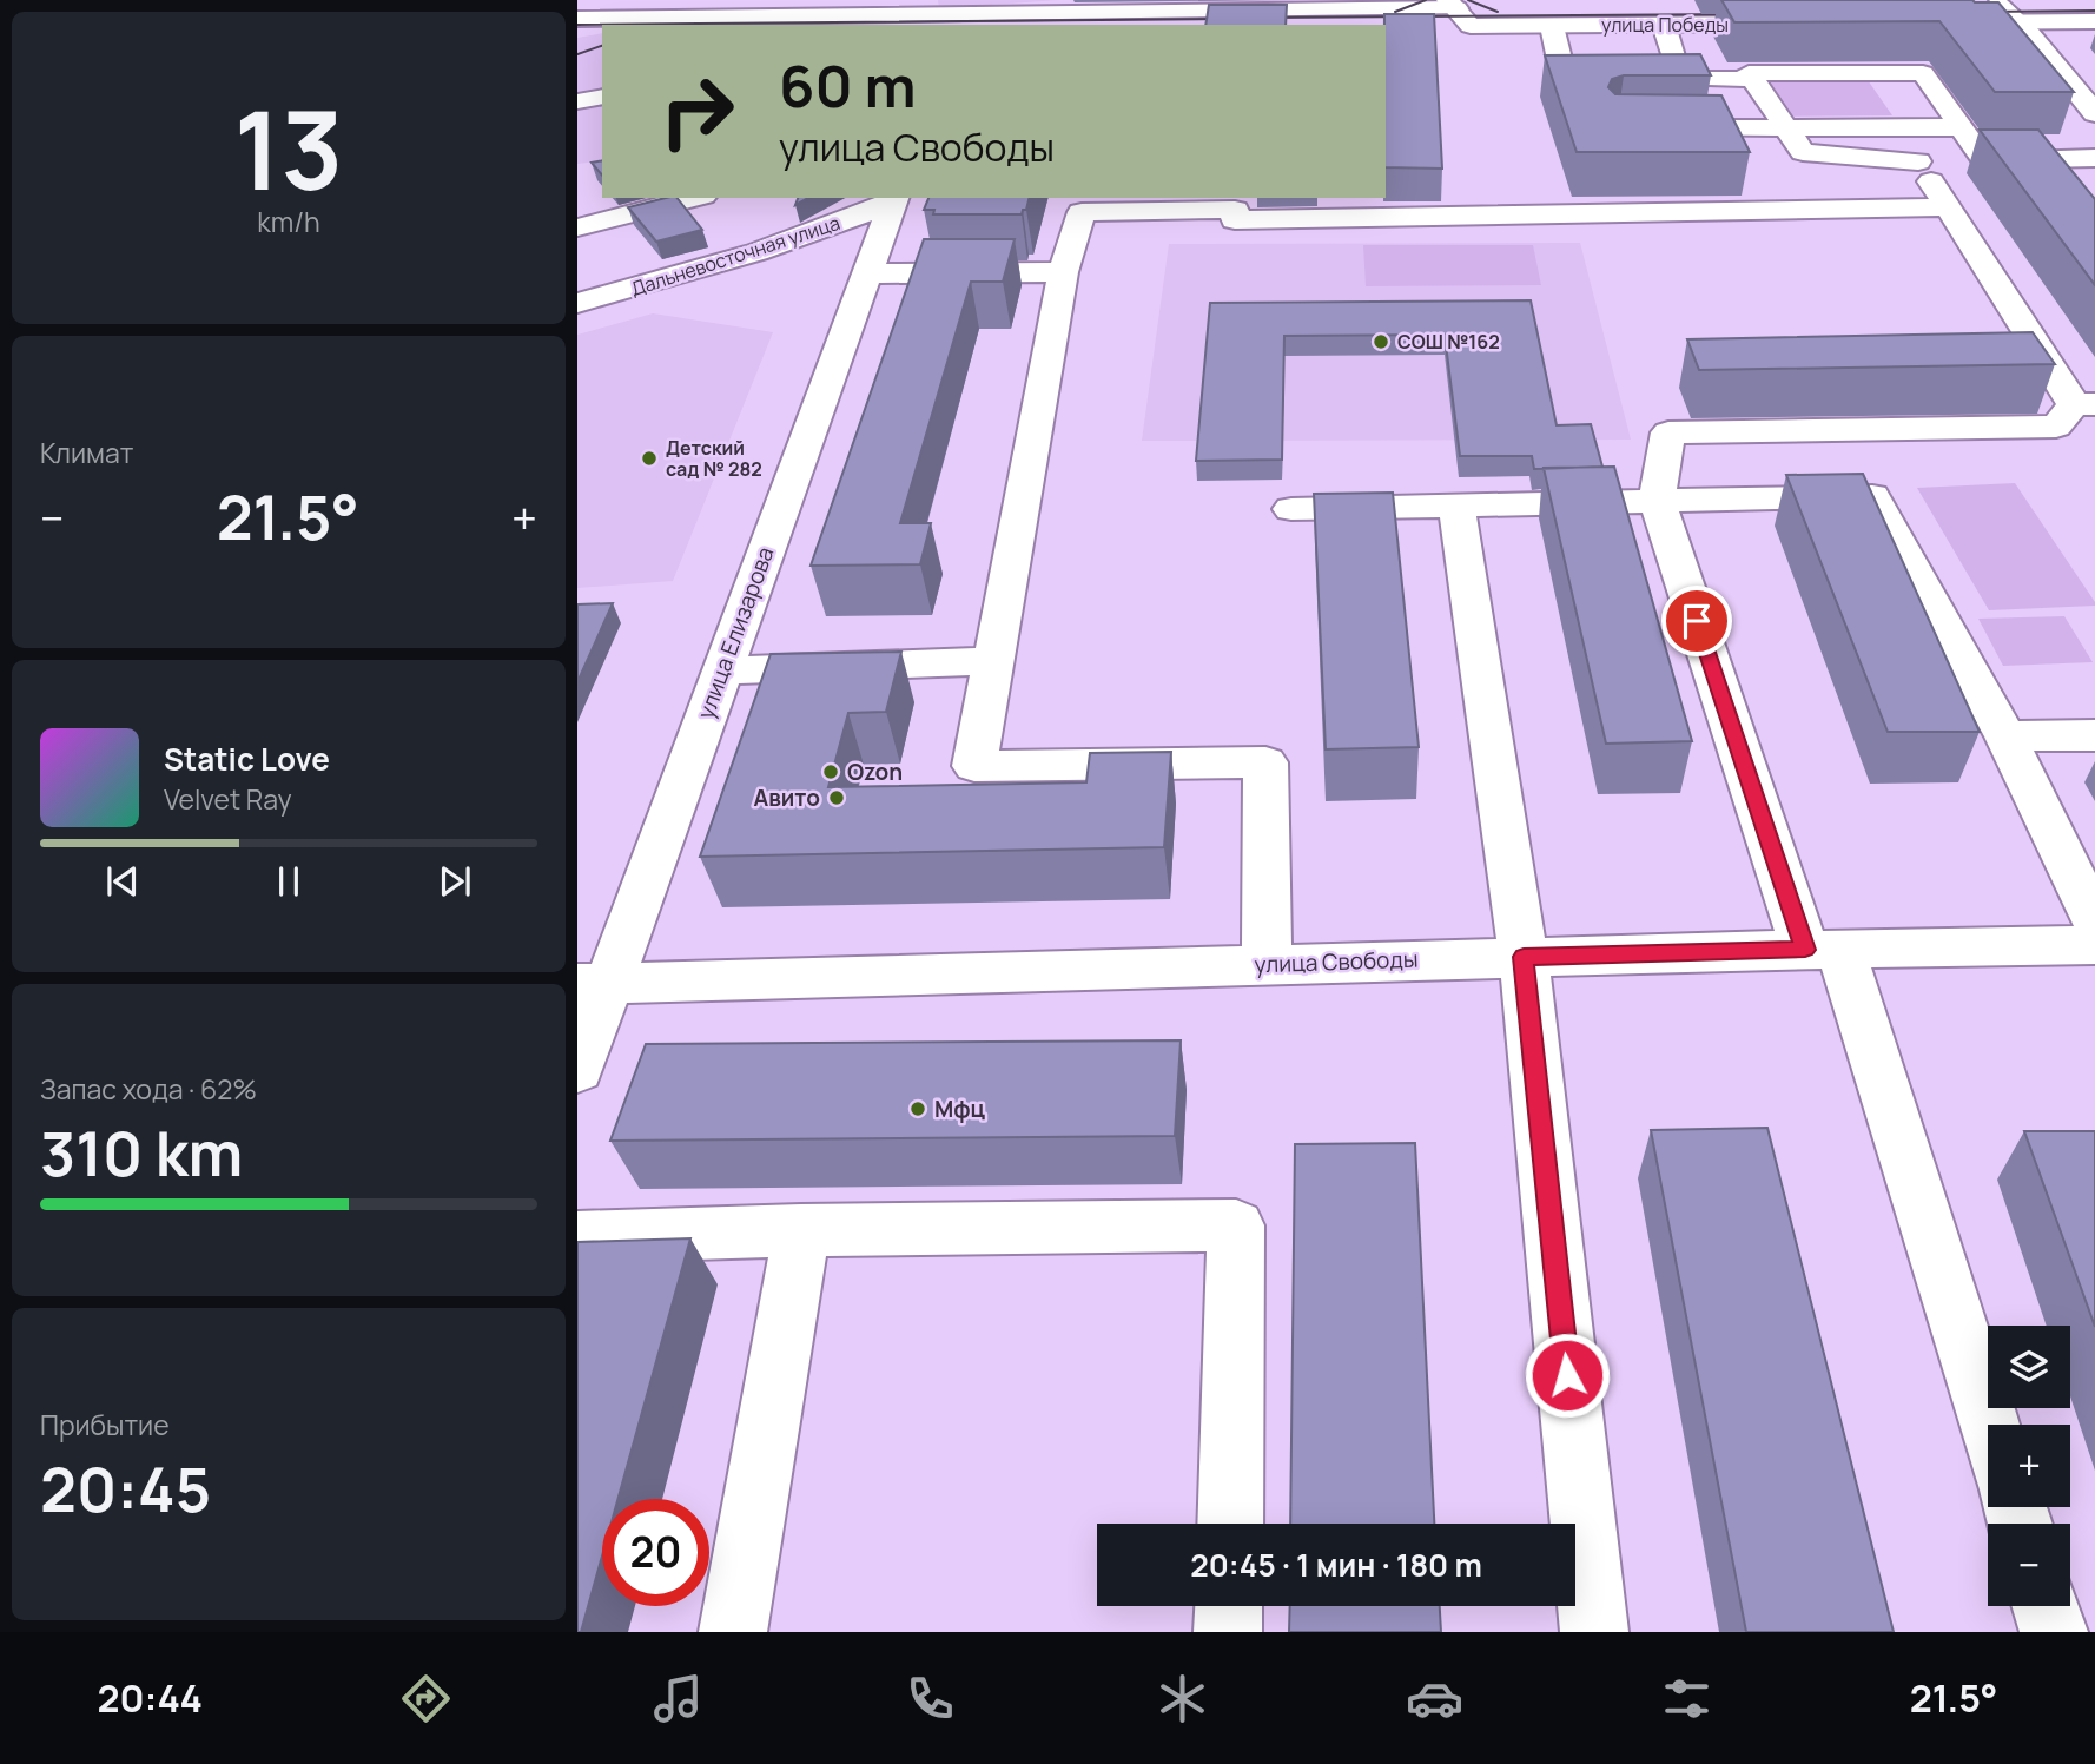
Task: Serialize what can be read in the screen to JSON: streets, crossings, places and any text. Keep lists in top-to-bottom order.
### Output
{
  "streets": {
    "street": [
      "улица Победы",
      "Дальневосточная улица",
      "улица Елизарова",
      "улица Свободы"
    ]
  },
  "crossings": [
    ["Дальневосточная улица", "улица Елизарова"],
    ["улица Елизарова", "улица Свободы"]
  ],
  "places": [
    "СОШ №162",
    "Детский сад № 282",
    "Ozon",
    "Авито",
    "Мфц"
  ],
  "page": {
    "tile": [
      ["13", "km/h"],
      "Климат",
      ["Запас хода · 62%", "310 km"],
      ["Прибытие", "20:45"]
    ],
    "turn": ["60 m", "улица Свободы"],
    "heat": ["−", "21.5°", "+"],
    "song": ["Static Love", "Velvet Ray"],
    "map_buttons": ["+", "−"],
    "limit": "20",
    "trip": "20:45 · 1 мин · 180 m",
    "tabs": ["20:44", "21.5°"]
  }
}
